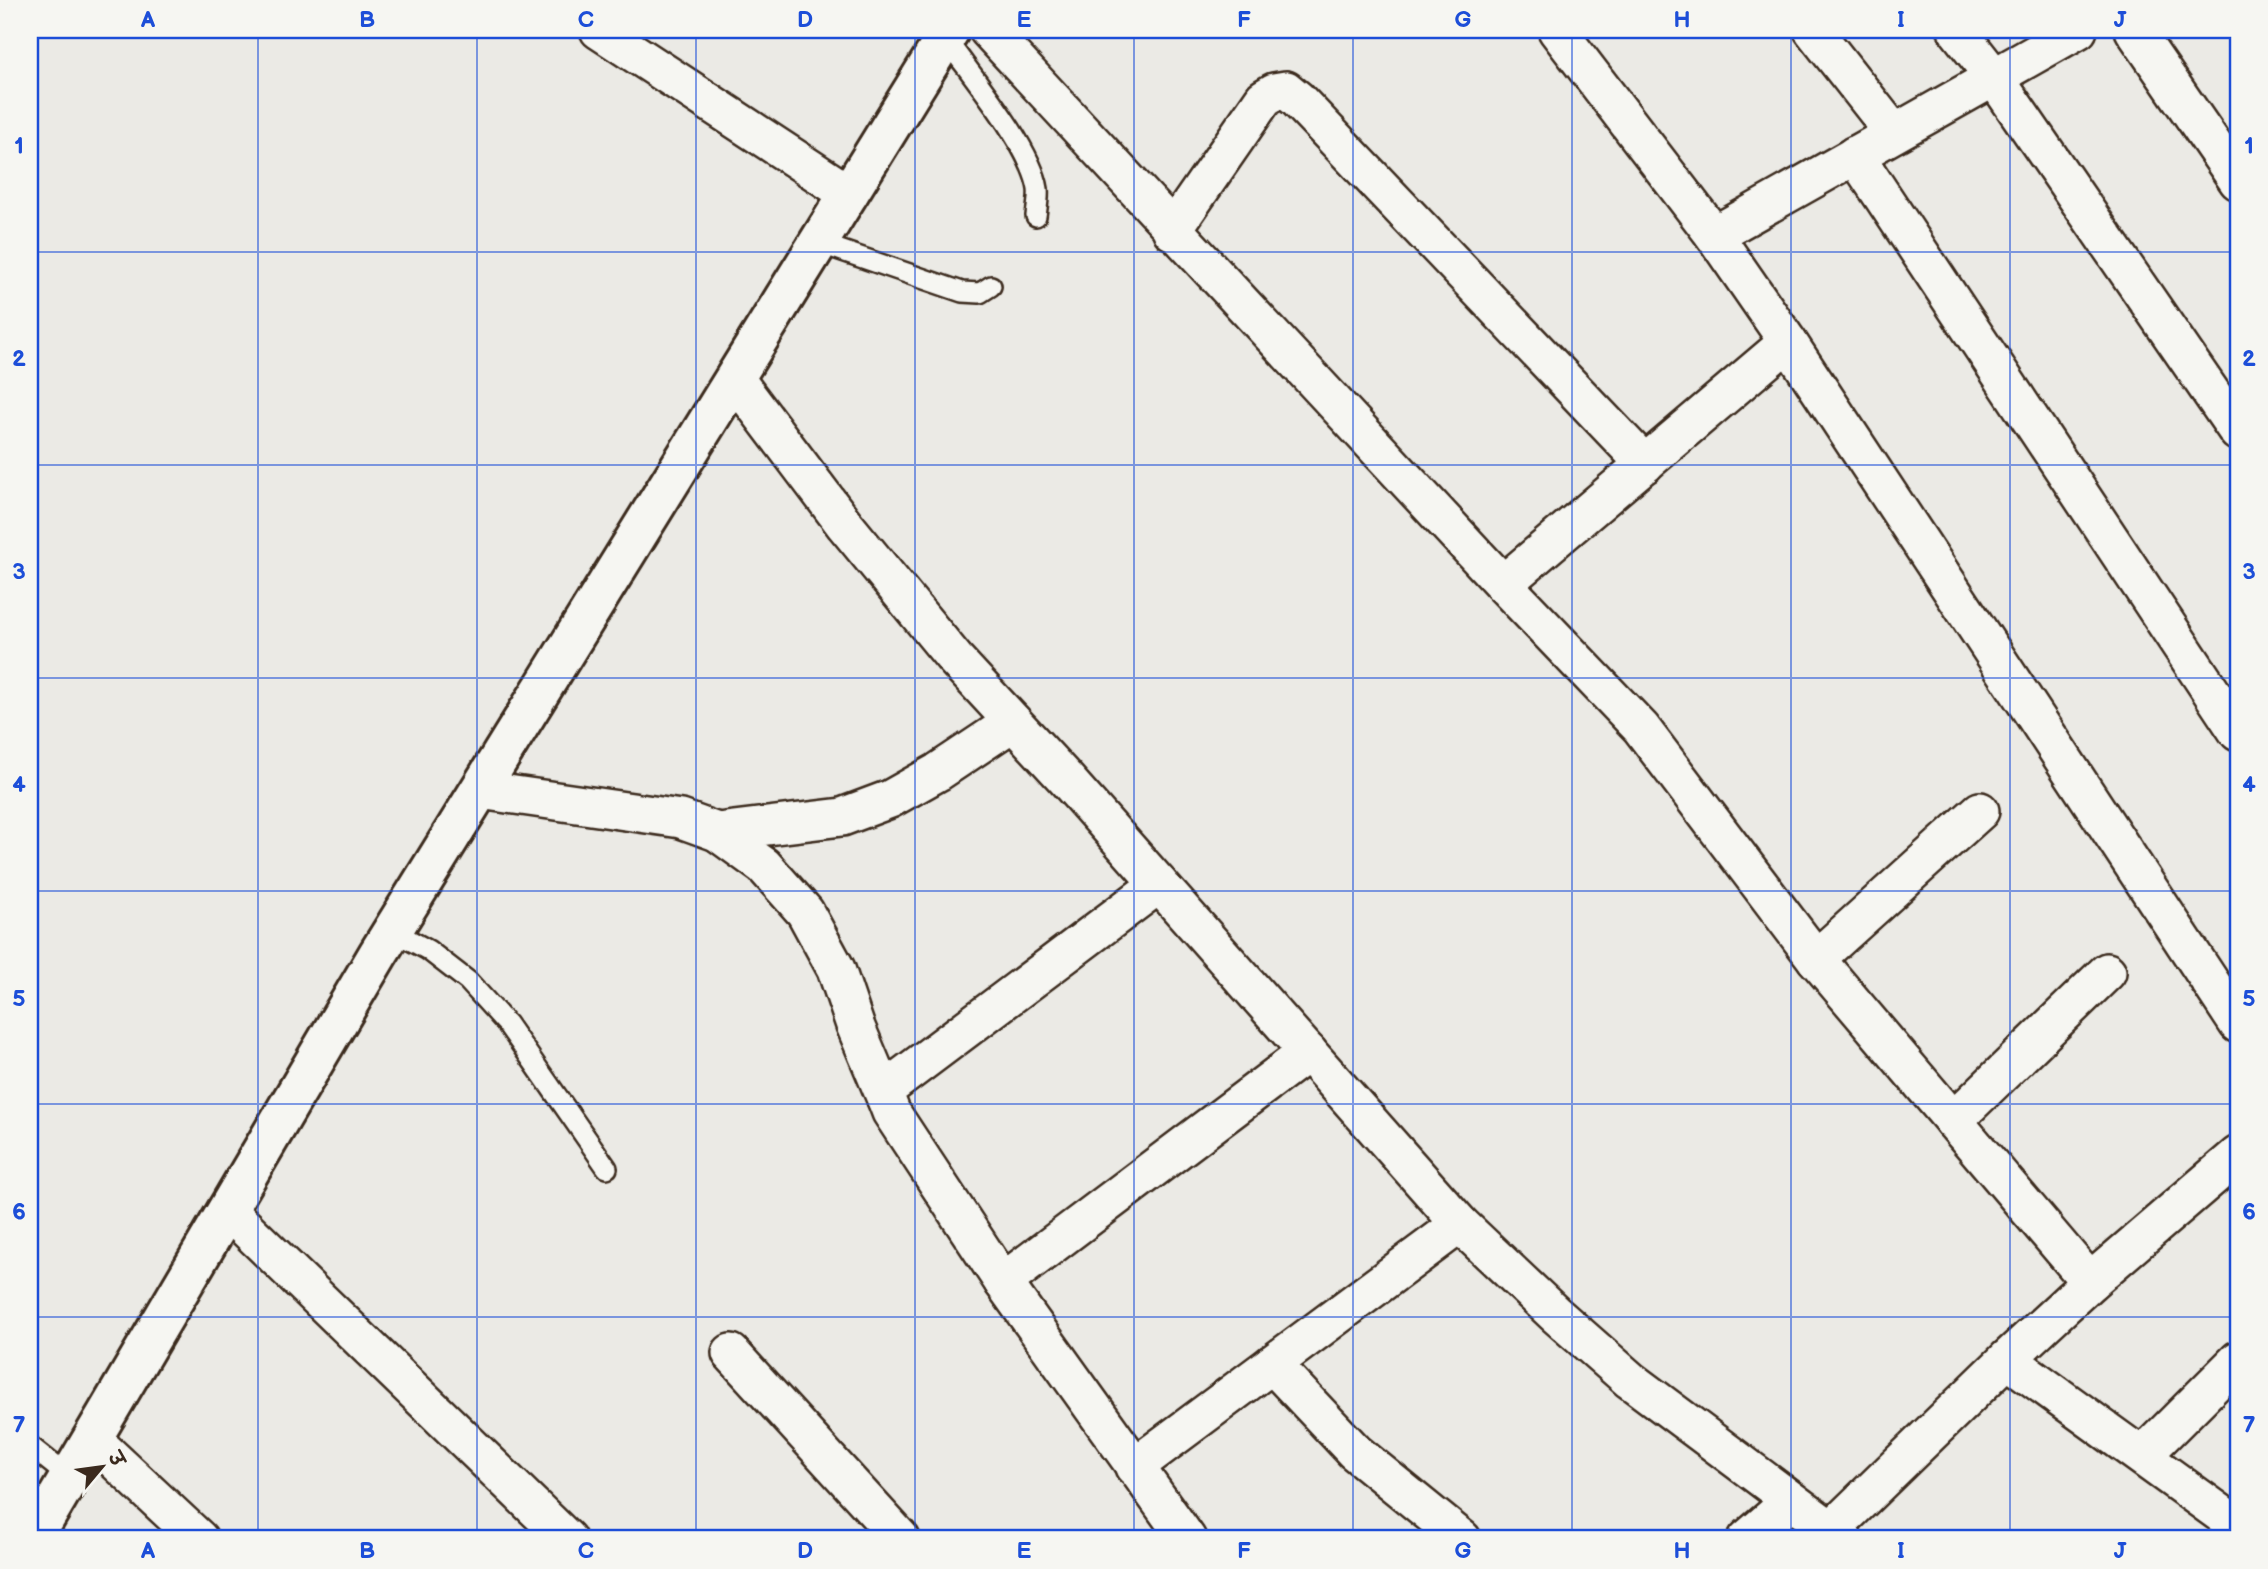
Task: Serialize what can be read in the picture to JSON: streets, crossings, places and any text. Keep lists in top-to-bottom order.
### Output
{
  "north": "top right",
  "grid": {
    "columns": [
      "A",
      "B",
      "C",
      "D",
      "E",
      "F",
      "G",
      "H",
      "I",
      "J"
    ],
    "rows": [
      "1",
      "2",
      "3",
      "4",
      "5",
      "6",
      "7"
    ]
  }
}
